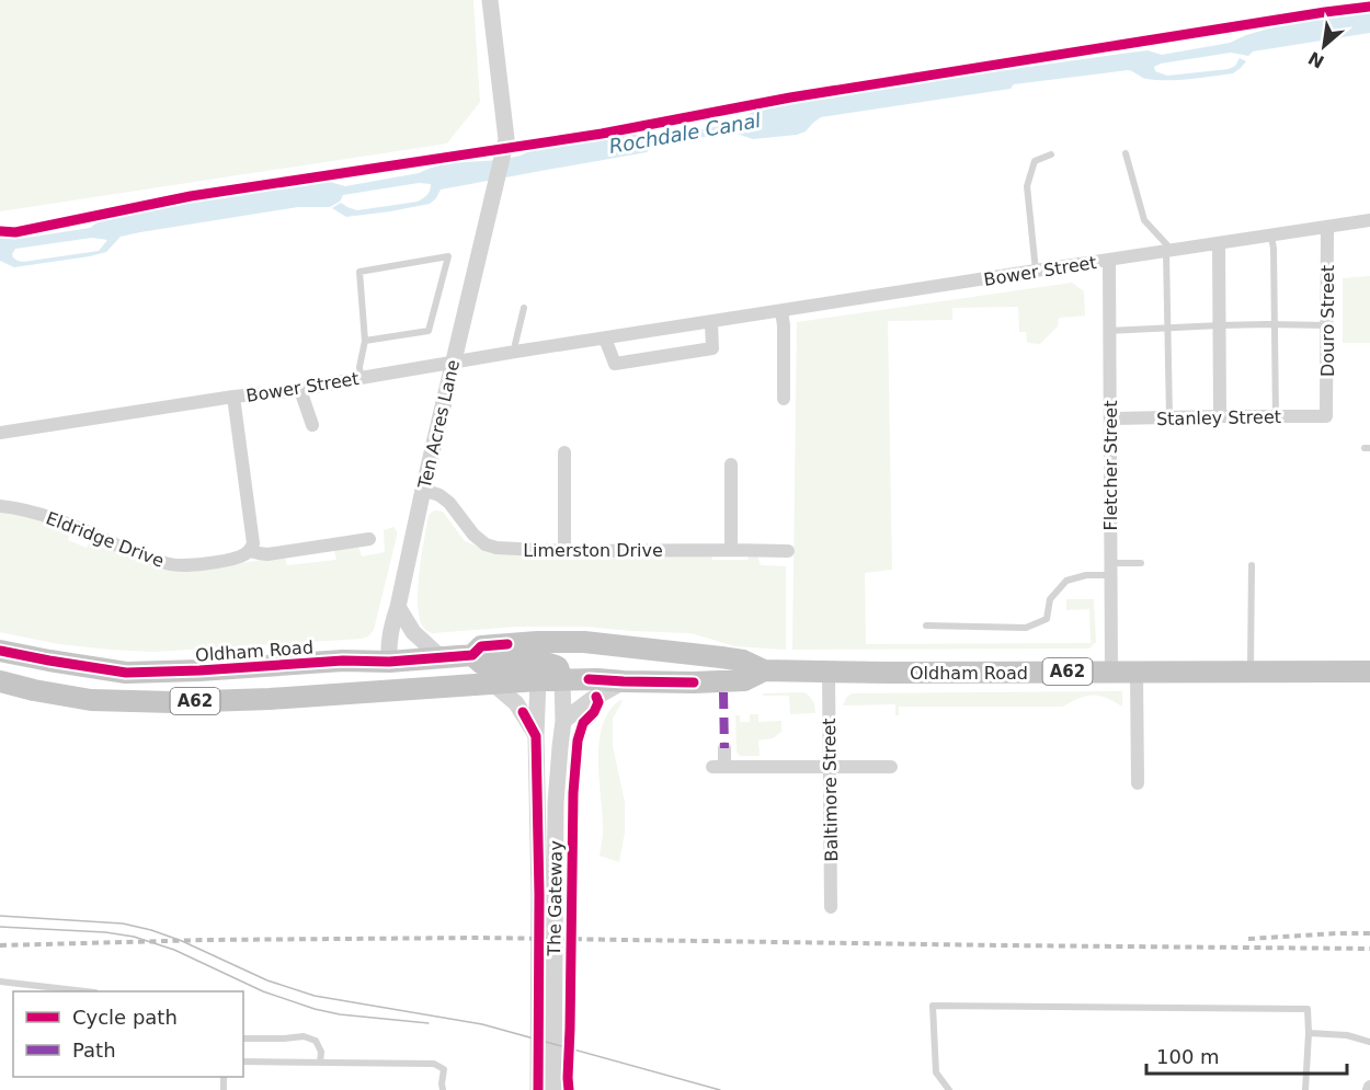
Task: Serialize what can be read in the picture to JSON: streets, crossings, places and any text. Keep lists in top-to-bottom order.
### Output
{
  "streets": {
    "highway": ["Oldham Road", "A62"],
    "street": [
      "Bower Street",
      "Douro Street",
      "Stanley Street",
      "Ten Acres Lane",
      "Fletcher Street",
      "Eldridge Drive",
      "Limerston Drive",
      "Baltimore Street",
      "The Gateway"
    ]
  },
  "crossings": [
    ["Bower Street", "Douro Street"],
    ["Bower Street", "Ten Acres Lane"],
    ["Bower Street", "Fletcher Street"],
    ["Douro Street", "Stanley Street"],
    ["Stanley Street", "Fletcher Street"],
    ["Ten Acres Lane", "Limerston Drive"],
    ["Ten Acres Lane", "Oldham Road"],
    ["Fletcher Street", "Oldham Road"],
    ["Oldham Road", "Baltimore Street"],
    ["Oldham Road", "The Gateway"]
  ],
  "water": ["Rochdale Canal"],
  "legend": ["Cycle path", "Path"],
  "scale_bar": "100 m",
  "north": "bottom left"
}
